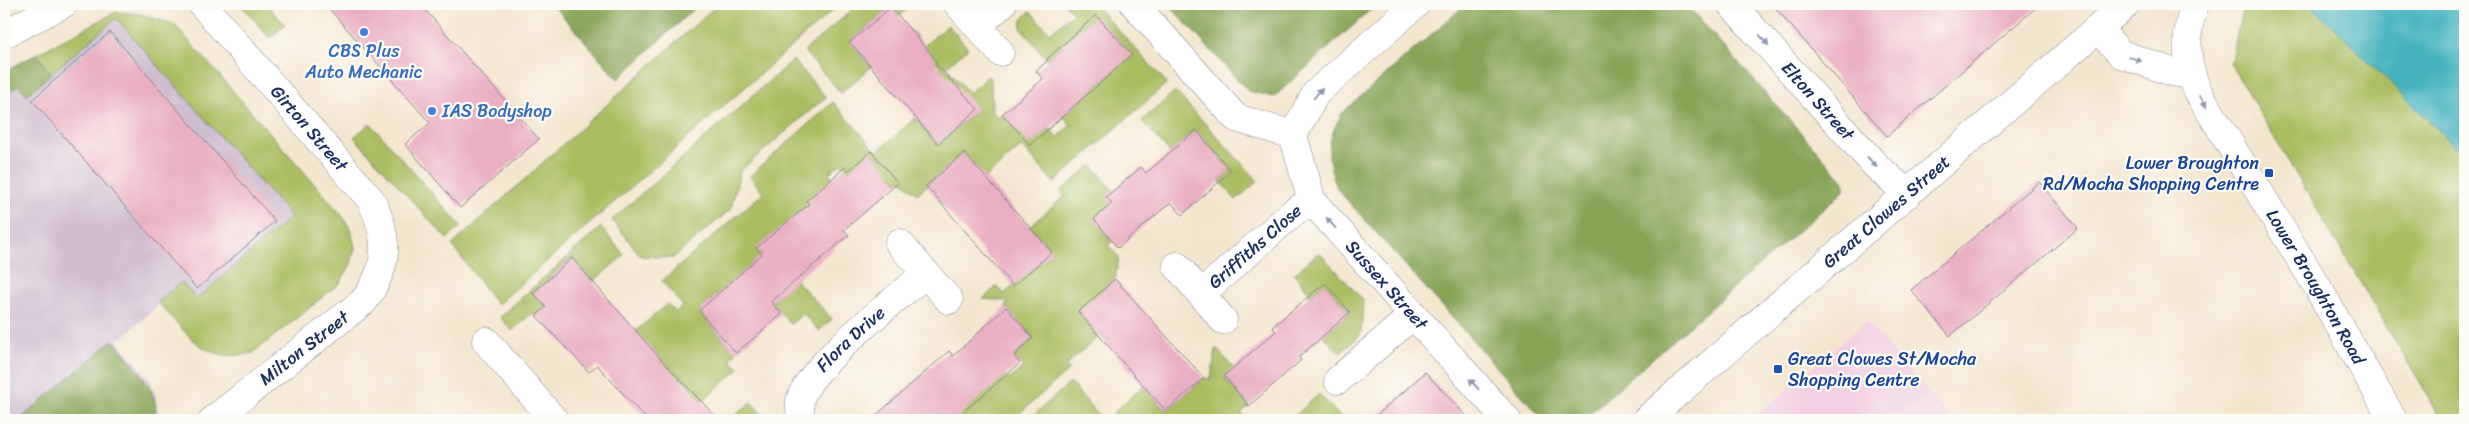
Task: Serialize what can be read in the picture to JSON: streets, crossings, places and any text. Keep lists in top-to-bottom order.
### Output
{
  "streets": {
    "street": [
      "Elton Street",
      "Girton Street",
      "Great Clowes Street",
      "Griffiths Close",
      "Sussex Street",
      "Lower Broughton Road",
      "Flora Drive",
      "Milton Street"
    ]
  },
  "crossings": [
    ["Elton Street", "Great Clowes Street"],
    ["Girton Street", "Milton Street"],
    ["Griffiths Close", "Sussex Street"]
  ],
  "one_way": ["Elton Street", "Sussex Street", "Lower Broughton Road"],
  "places": {
    "other": ["CBS Plus Auto Mechanic", "IAS Bodyshop"],
    "transit": ["Lower Broughton Rd/Mocha Shopping Centre", "Great Clowes St/Mocha Shopping Centre"]
  }
}
